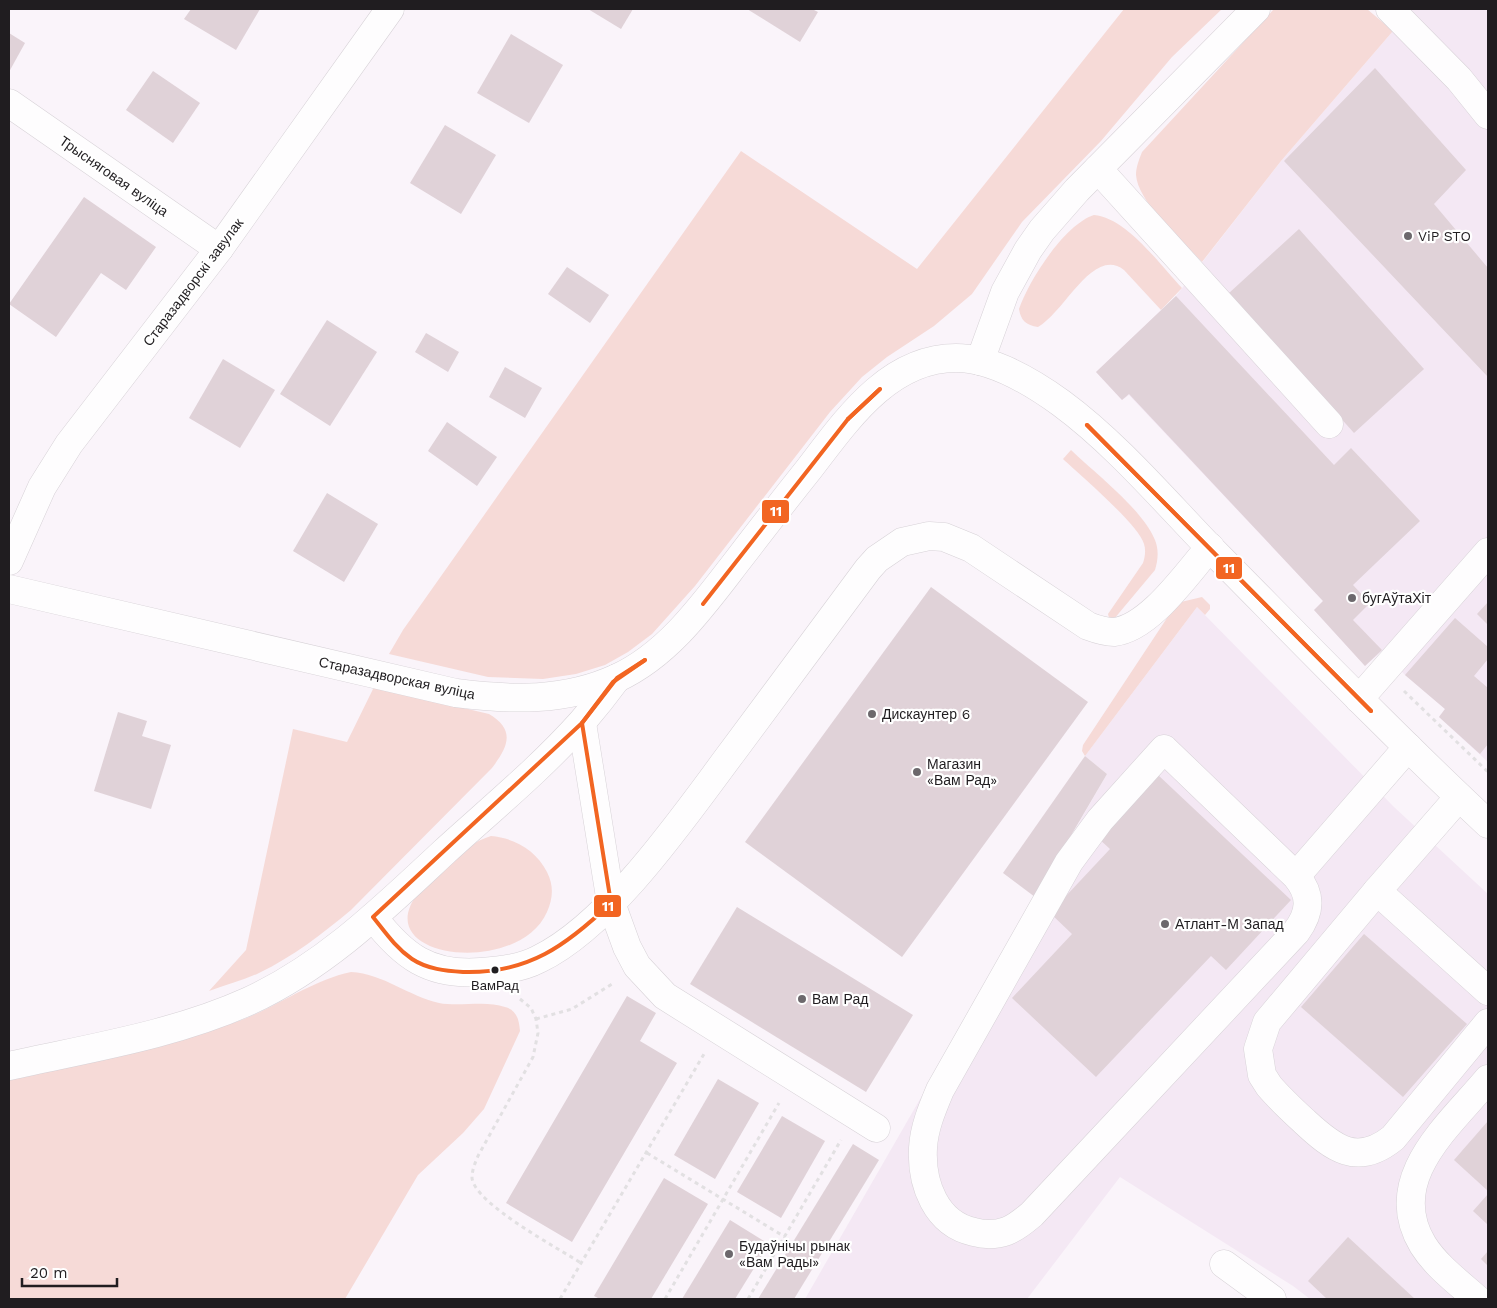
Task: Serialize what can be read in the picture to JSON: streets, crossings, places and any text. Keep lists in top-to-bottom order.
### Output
{
  "streets": {
    "street": ["Трысняговая вуліца", "Старазадворскі завулак", "Старазадворская вуліца"]
  },
  "crossings": [
    ["Трысняговая вуліца", "Старазадворскі завулак"]
  ],
  "places": [
    "ViP STO",
    "бугАўтаХіт",
    "Дискаунтер 6",
    "Магазин «Вам Рад»",
    "Атлант-М Запад",
    "ВамРад",
    "Вам Рад",
    "Будаўнічы рынак «Вам Рады»"
  ],
  "lines": ["transit line 11"],
  "scale_bar": "20 m"
}
